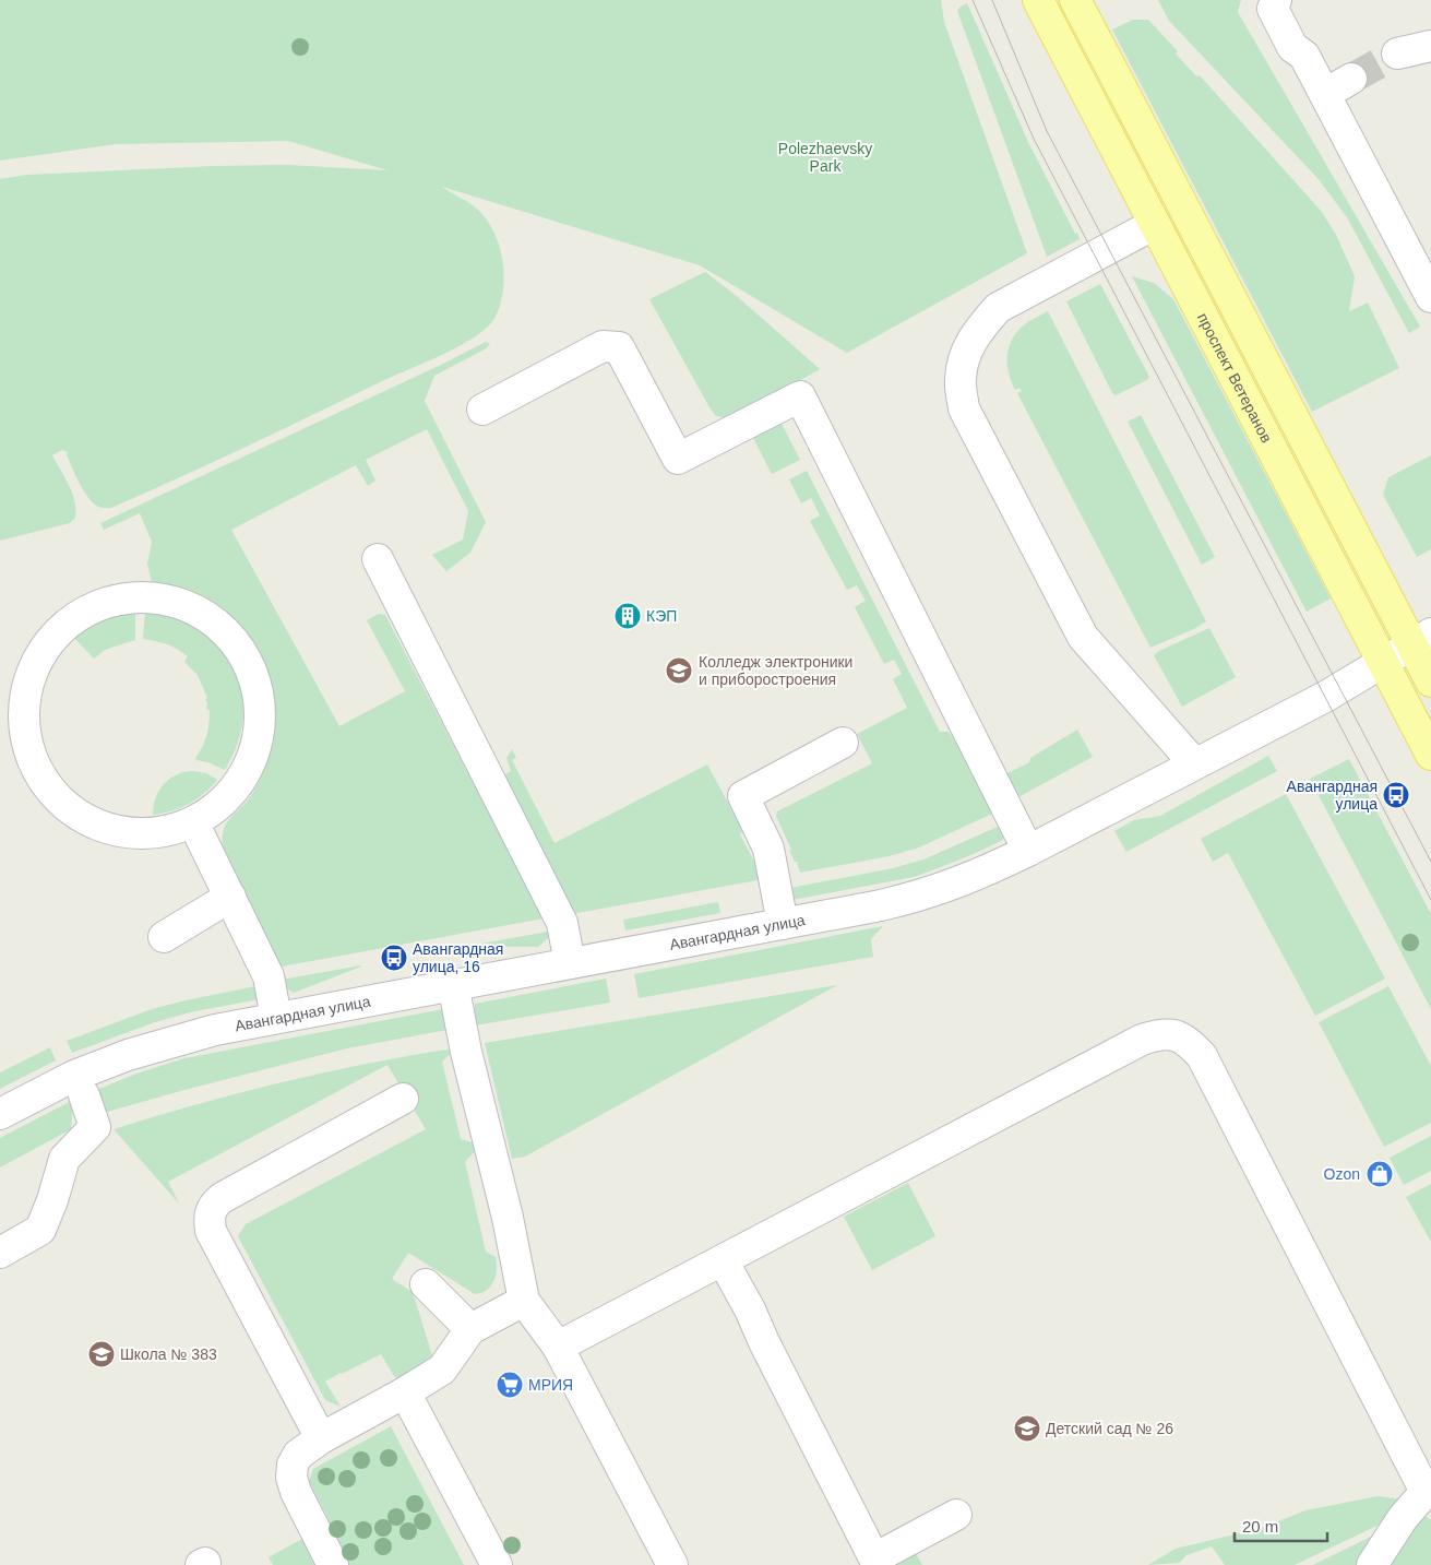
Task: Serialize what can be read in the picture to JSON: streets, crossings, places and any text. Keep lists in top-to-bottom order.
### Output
{
  "streets": {
    "main road": ["проспект Ветеранов"],
    "street": ["Авангардная улица"]
  },
  "crossings": [
    ["проспект Ветеранов", "Авангардная улица"]
  ],
  "parks": ["Polezhaevsky Park"],
  "places": {
    "building": ["КЭП"],
    "school or university": ["Колледж электроники и приборостроения", "Школа № 383", "Детский сад № 26"],
    "bus stop": ["Авангардная улица", "Авангардная улица, 16"],
    "shop": ["Ozon"],
    "supermarket": ["МРИЯ"]
  },
  "scale_bar": "20 m"
}
